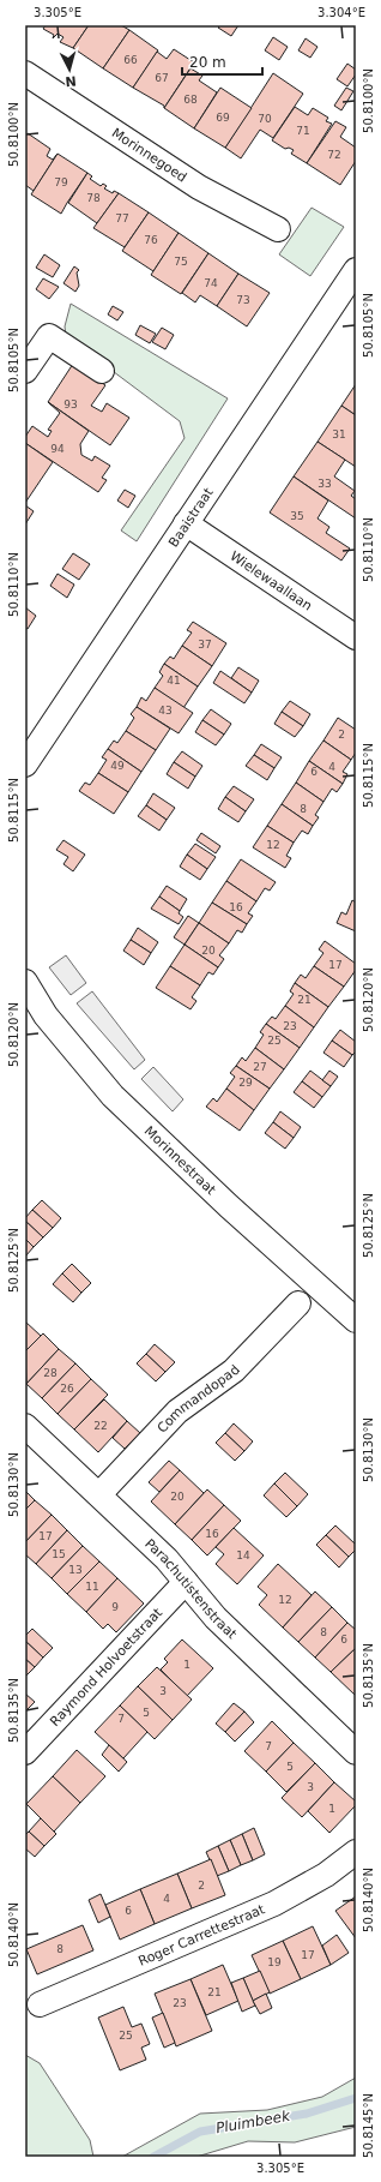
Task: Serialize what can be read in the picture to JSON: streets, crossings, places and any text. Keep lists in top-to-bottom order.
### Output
{
  "streets": {
    "street": [
      "Morinnegoed",
      "Baaistraat",
      "Wielewaallaan",
      "Morinnestraat",
      "Commandopad",
      "Parachutistenstraat",
      "Raymond Holvoetstraat",
      "Roger Carrettestraat"
    ]
  },
  "crossings": [
    ["Baaistraat", "Wielewaallaan"],
    ["Commandopad", "Parachutistenstraat"],
    ["Parachutistenstraat", "Raymond Holvoetstraat"]
  ],
  "water": ["Pluimbeek"],
  "house_numbers": [
    "66",
    "67",
    "68",
    "69",
    "70",
    "71",
    "72",
    "79",
    "78",
    "77",
    "76",
    "75",
    "74",
    "73",
    "93",
    "31",
    "94",
    "33",
    "35",
    "37",
    "41",
    "43",
    "2",
    "49",
    "4",
    "6",
    "8",
    "12",
    "16",
    "20",
    "17",
    "21",
    "23",
    "25",
    "27",
    "29",
    "28",
    "26",
    "22",
    "20",
    "16",
    "17",
    "15",
    "14",
    "13",
    "11",
    "12",
    "9",
    "8",
    "6",
    "1",
    "3",
    "5",
    "7",
    "7",
    "5",
    "3",
    "1",
    "2",
    "4",
    "6",
    "8",
    "17",
    "19",
    "21",
    "23",
    "25"
  ],
  "scale_bar": "20 m",
  "north": "bottom",
  "coordinates": [
    "3.305°E",
    "3.304°E",
    "50.8100°N",
    "50.8105°N",
    "50.8110°N",
    "50.8115°N",
    "50.8120°N",
    "50.8125°N",
    "50.8130°N",
    "50.8135°N",
    "50.8140°N",
    "50.8145°N"
  ]
}
